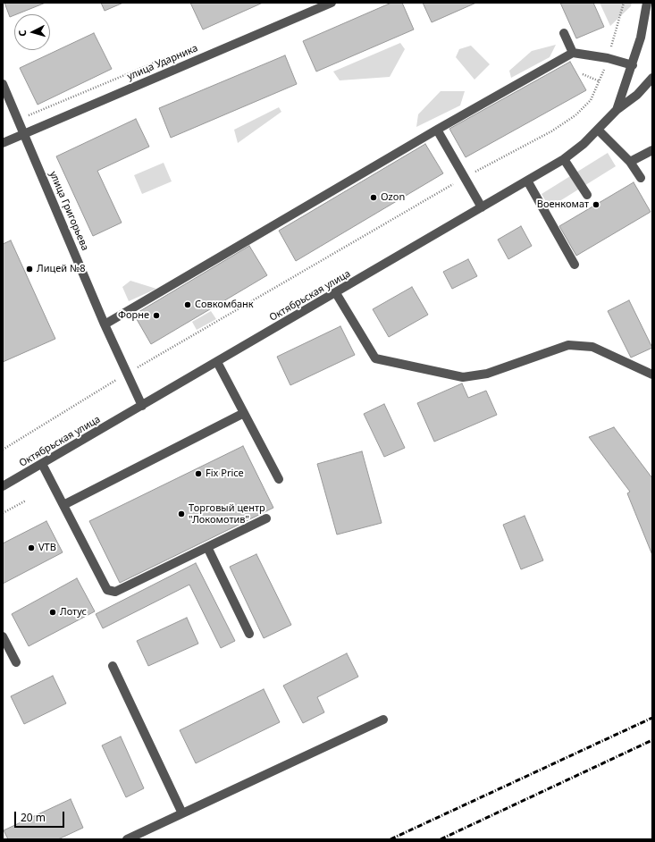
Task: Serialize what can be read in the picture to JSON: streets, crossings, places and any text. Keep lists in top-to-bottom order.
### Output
{
  "streets": {
    "street": ["улица Ударника", "улица Григорьева", "Октябрьская улица"]
  },
  "crossings": [
    ["улица Ударника", "улица Григорьева"],
    ["улица Григорьева", "Октябрьская улица"]
  ],
  "places": [
    "Ozon",
    "Военкомат",
    "Лицей №8",
    "Совкомбанк",
    "Форне",
    "Fix Price",
    "Торговый центр \"Локомотив\"",
    "VTB",
    "Лотус"
  ],
  "scale_bar": "20 m",
  "north": "left"
}
